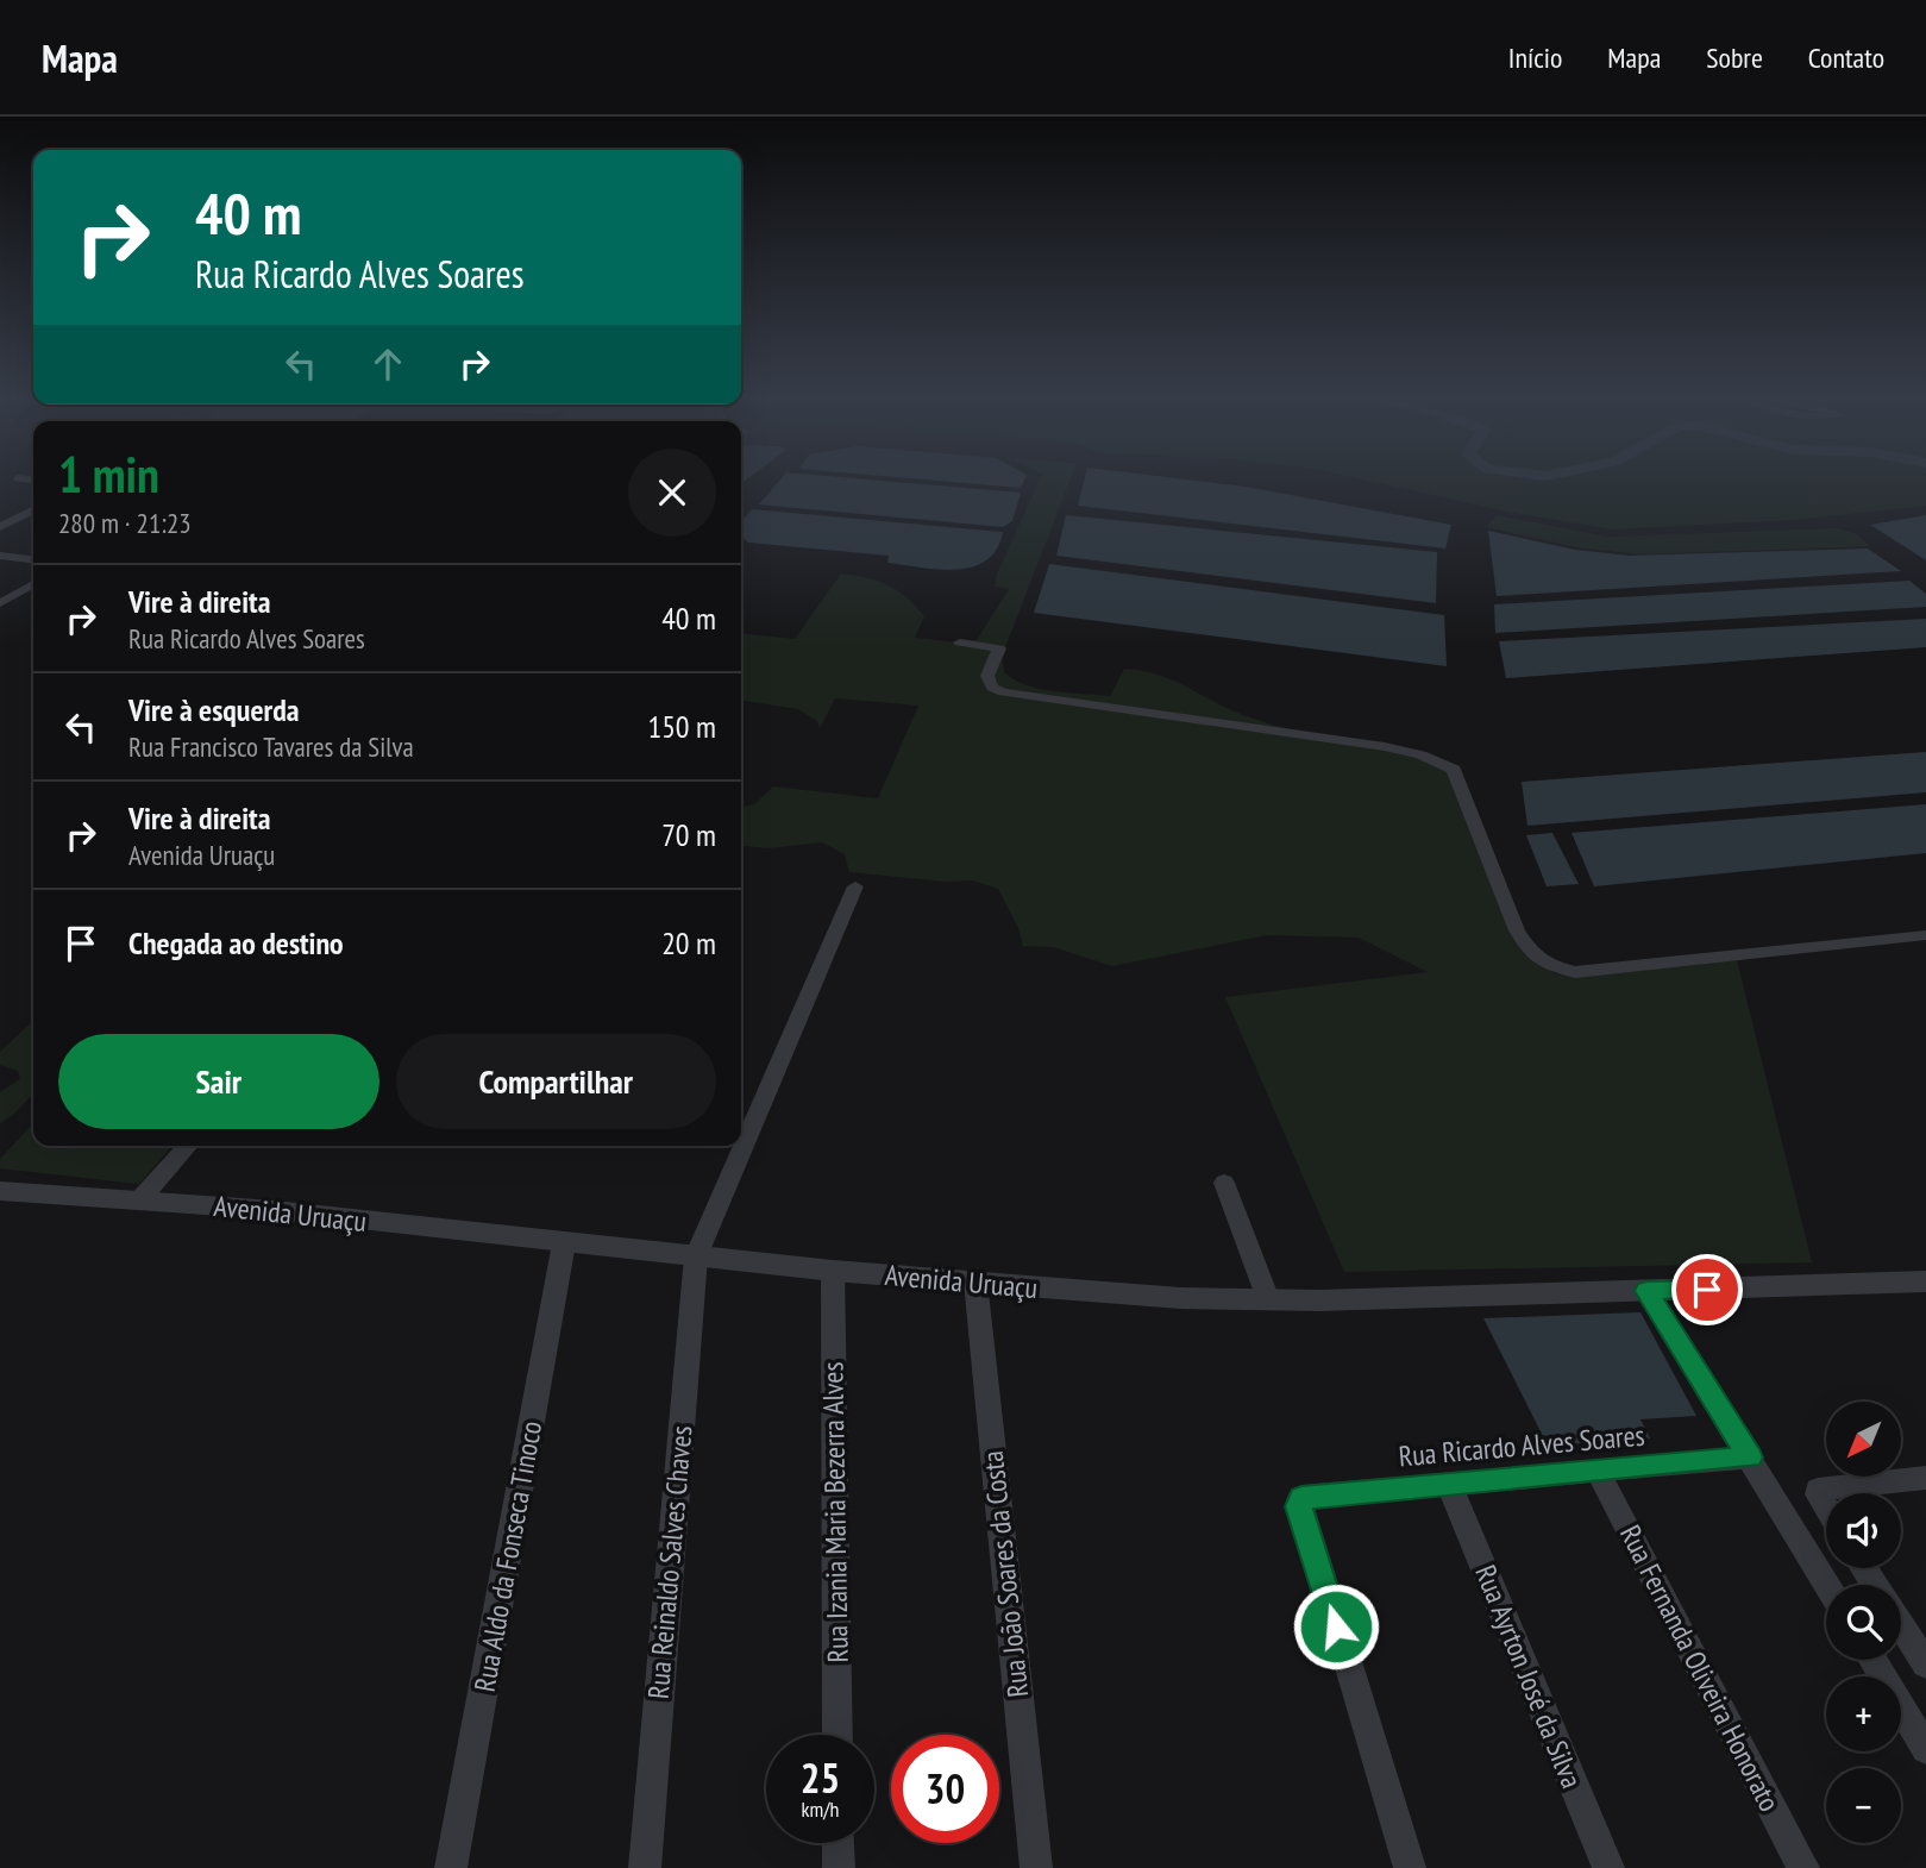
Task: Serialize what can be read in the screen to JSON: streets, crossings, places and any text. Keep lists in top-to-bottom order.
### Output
{
  "streets": {
    "street": [
      "Avenida Uruaçu",
      "Rua Ricardo Alves Soares",
      "Rua Izania Maria Bezerra Alves",
      "Rua Aldo da Fonseca Tinoco",
      "Rua Reinaldo Salves Chaves",
      "Rua João Soares da Costa",
      "Rua Fernanda Oliveira Honorato",
      "Rua Ayrton José da Silva"
    ]
  },
  "crossings": [
    ["Avenida Uruaçu", "Rua Izania Maria Bezerra Alves"],
    ["Avenida Uruaçu", "Rua Aldo da Fonseca Tinoco"],
    ["Avenida Uruaçu", "Rua Reinaldo Salves Chaves"],
    ["Avenida Uruaçu", "Rua João Soares da Costa"],
    ["Rua Ricardo Alves Soares", "Rua Fernanda Oliveira Honorato"],
    ["Rua Ricardo Alves Soares", "Rua Ayrton José da Silva"]
  ],
  "north": "bottom left",
  "page": {
    "header": "Mapa",
    "nav": [
      "Início",
      "Mapa",
      "Sobre",
      "Contato"
    ],
    "turn": ["40 m", "Rua Ricardo Alves Soares"],
    "heading": ["1 min", "280 m · 21:23"],
    "list": [
      {
        "name": "Vire à direita",
        "note": "Rua Ricardo Alves Soares",
        "value": "40 m"
      },
      {
        "name": "Vire à esquerda",
        "note": "Rua Francisco Tavares da Silva",
        "value": "150 m"
      },
      {
        "name": "Vire à direita",
        "note": "Avenida Uruaçu",
        "value": "70 m"
      },
      {
        "name": "Chegada ao destino",
        "value": "20 m"
      }
    ],
    "buttons": ["Sair", "Compartilhar"],
    "map_buttons": ["+", "−"],
    "speed": "25 km/h",
    "limit": "30"
  }
}
